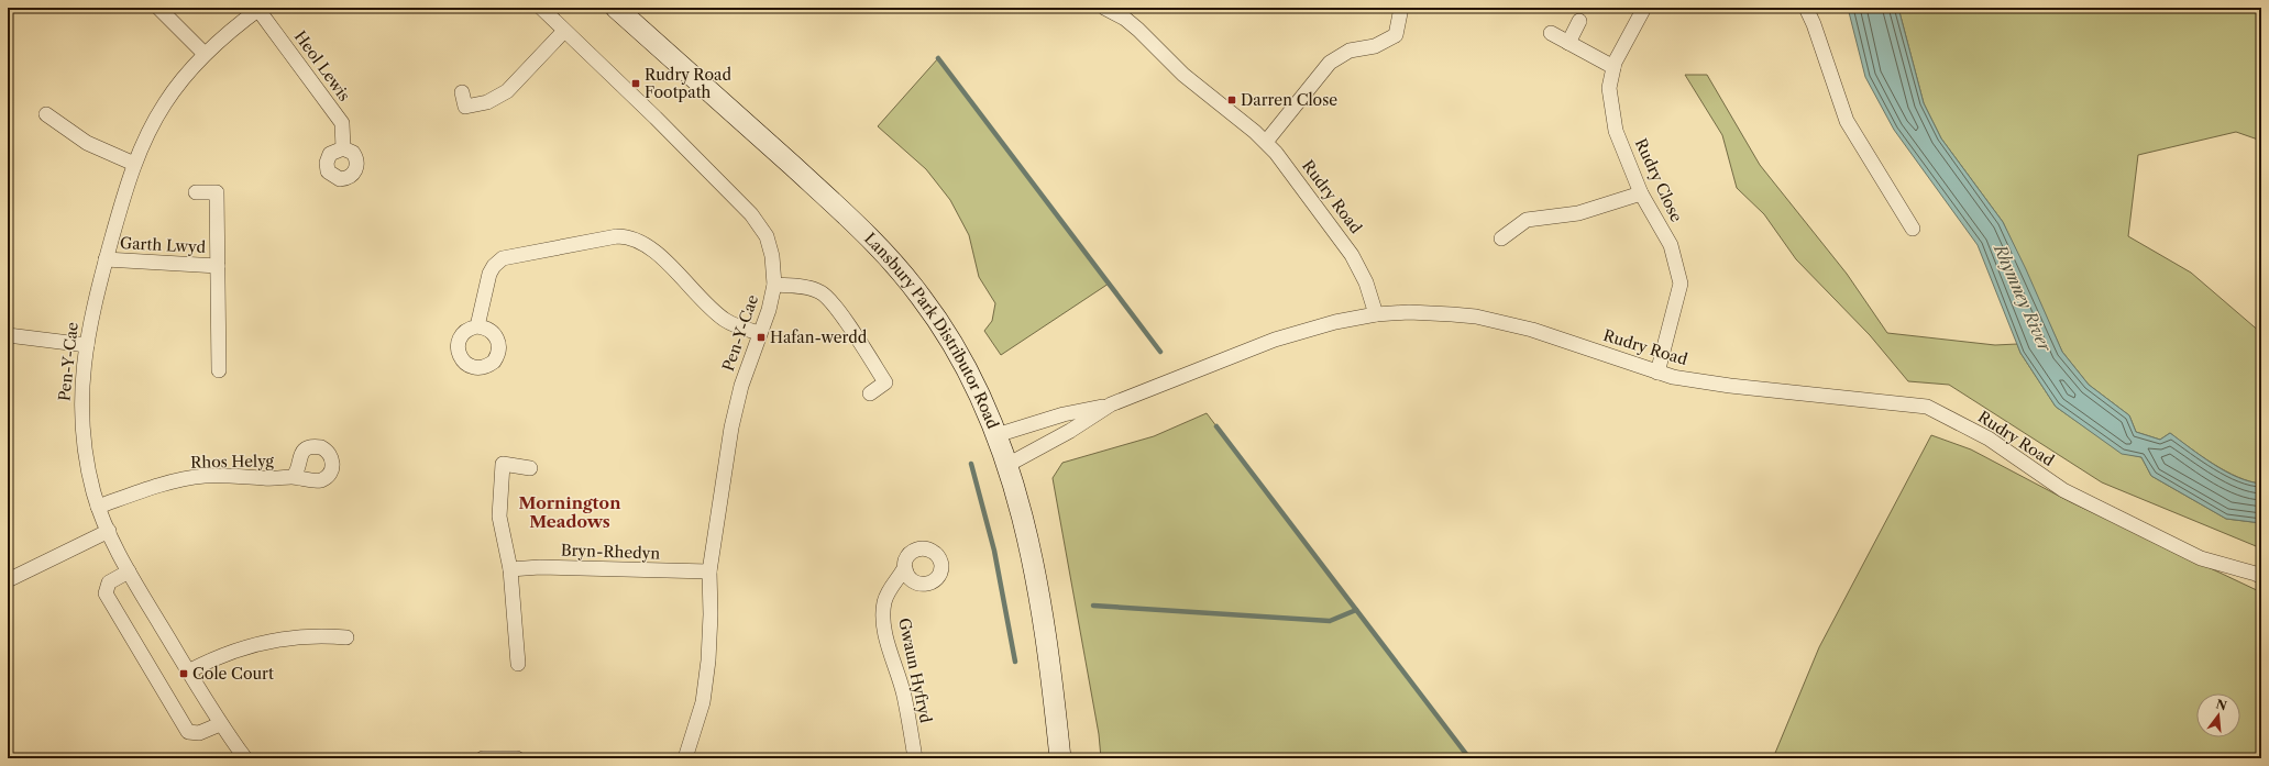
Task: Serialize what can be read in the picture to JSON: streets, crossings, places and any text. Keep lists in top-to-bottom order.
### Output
{
  "streets": {
    "street": [
      "Heol Lewis",
      "Rudry Close",
      "Rudry Road",
      "Garth Lwyd",
      "Lansbury Park Distributor Road",
      "Pen-Y-Cae",
      "Rhos Helyg",
      "Bryn-Rhedyn",
      "Gwaun Hyfryd"
    ]
  },
  "crossings": [
    ["Heol Lewis", "Pen-Y-Cae"],
    ["Rudry Close", "Rudry Road"],
    ["Garth Lwyd", "Pen-Y-Cae"],
    ["Pen-Y-Cae", "Rhos Helyg"],
    ["Pen-Y-Cae", "Bryn-Rhedyn"]
  ],
  "districts": ["Mornington Meadows"],
  "water": ["Rhymney River"],
  "places": {
    "transit": [
      "Rudry Road Footpath",
      "Darren Close",
      "Hafan-werdd",
      "Cole Court"
    ]
  },
  "north": "top"
}
